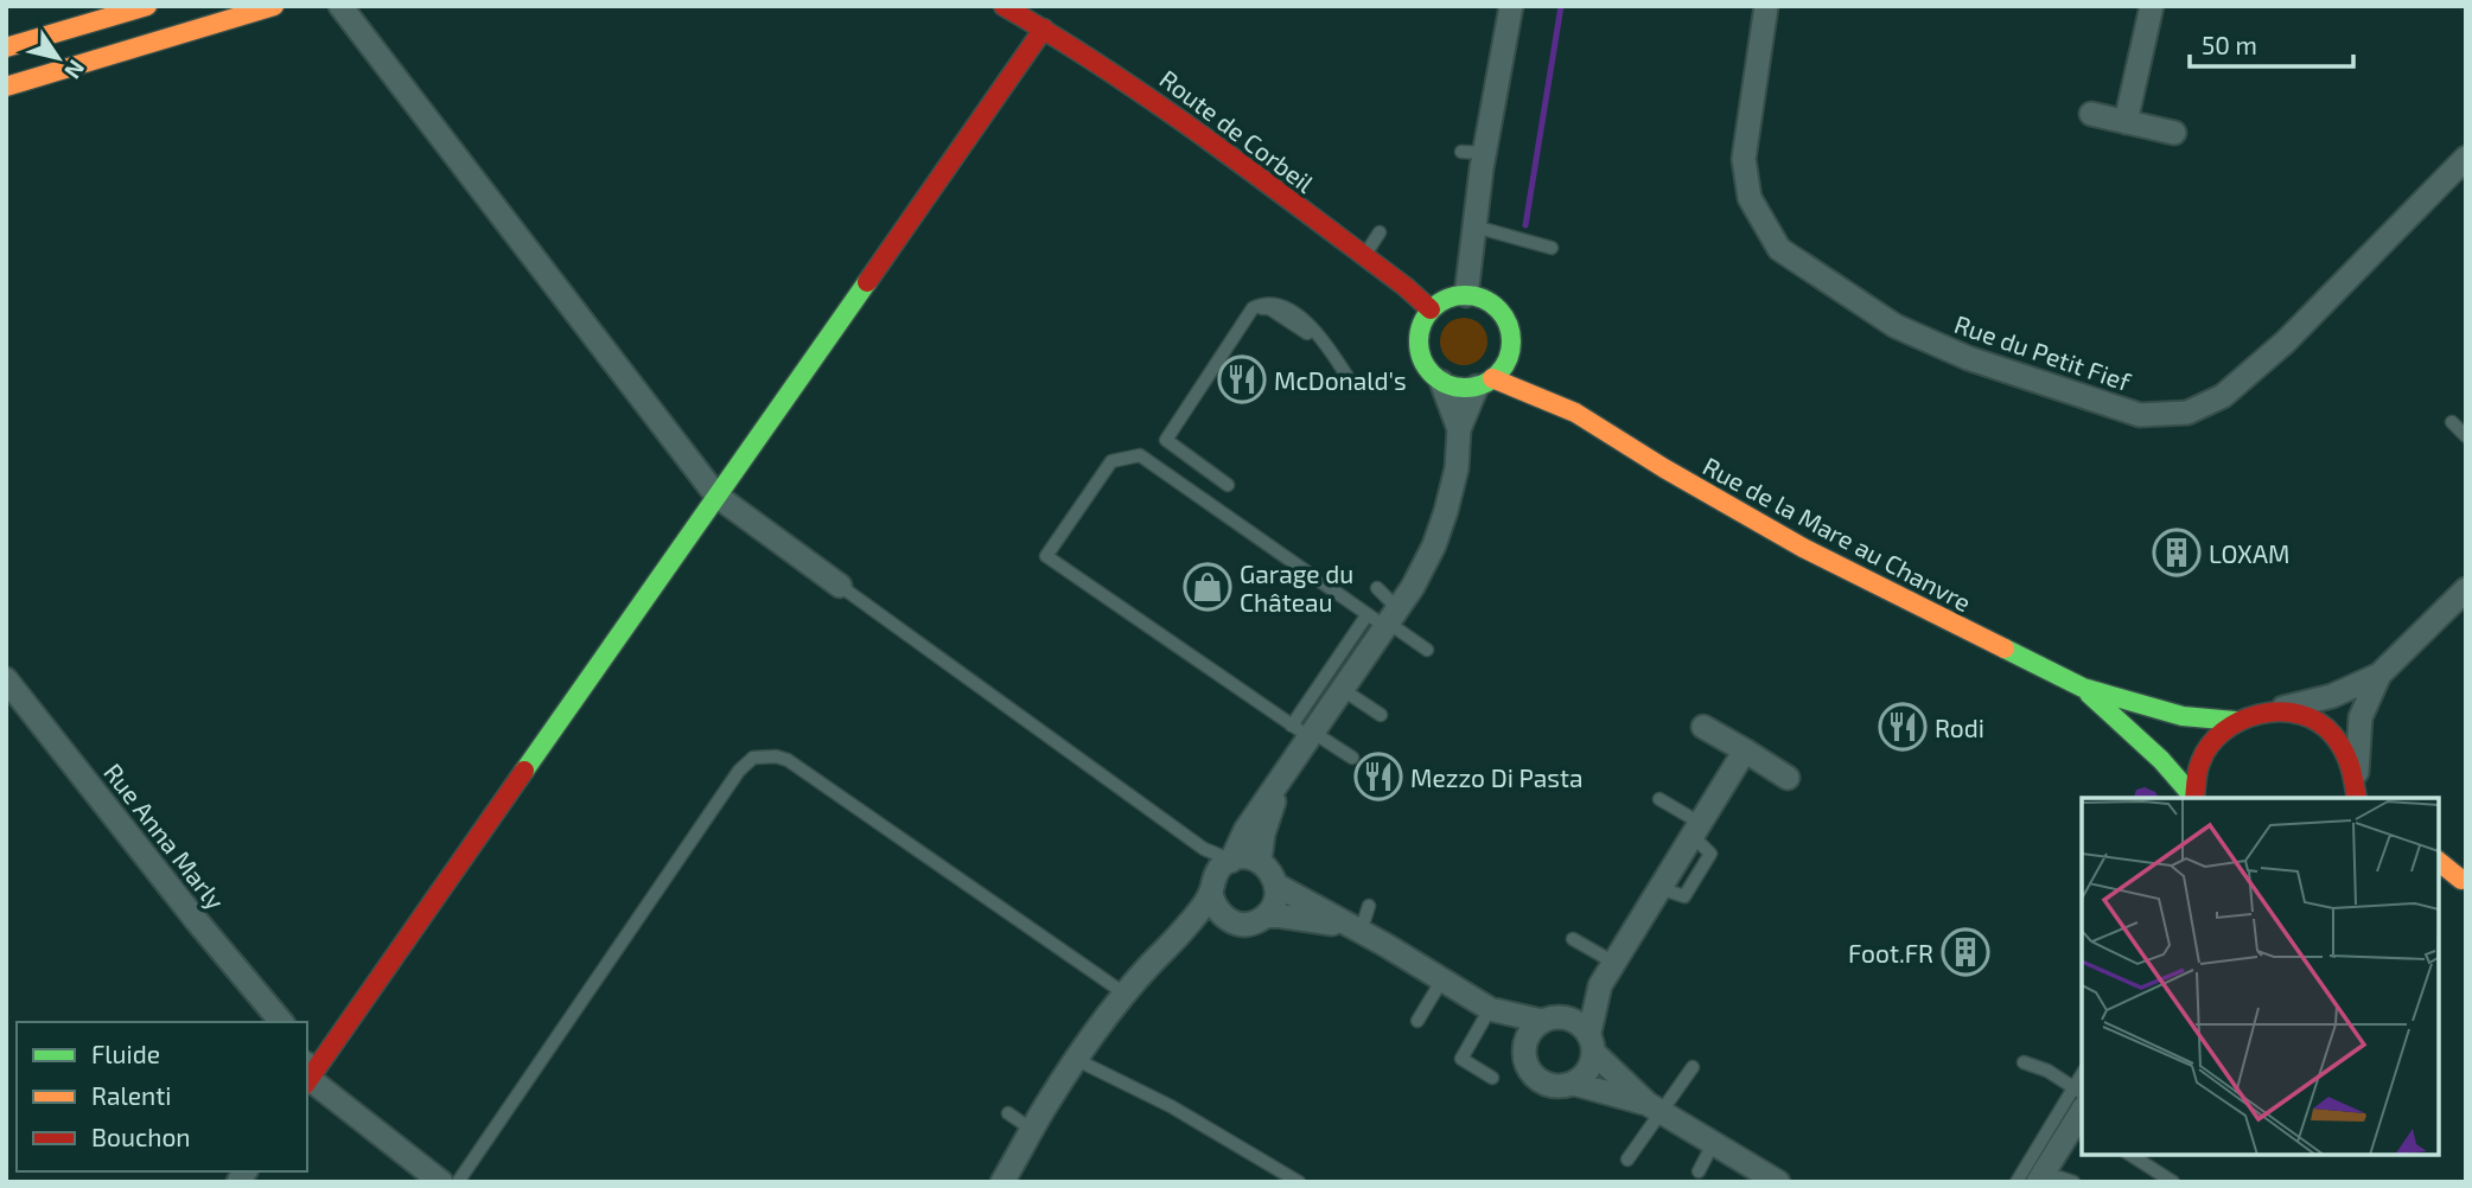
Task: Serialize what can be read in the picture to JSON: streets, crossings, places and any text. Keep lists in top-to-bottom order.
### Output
{
  "streets": {
    "street": [
      "Route de Corbeil",
      "Rue du Petit Fief",
      "Rue de la Mare au Chanvre",
      "Rue Anna Marly"
    ]
  },
  "crossings": [
    ["Route de Corbeil", "Rue de la Mare au Chanvre"]
  ],
  "places": {
    "restaurant": ["McDonald's", "Rodi", "Mezzo Di Pasta"],
    "building": ["LOXAM", "Foot.FR"],
    "shop": ["Garage du Château"]
  },
  "legend": ["Fluide", "Ralenti", "Bouchon"],
  "scale_bar": "50 m",
  "north": "bottom right"
}
